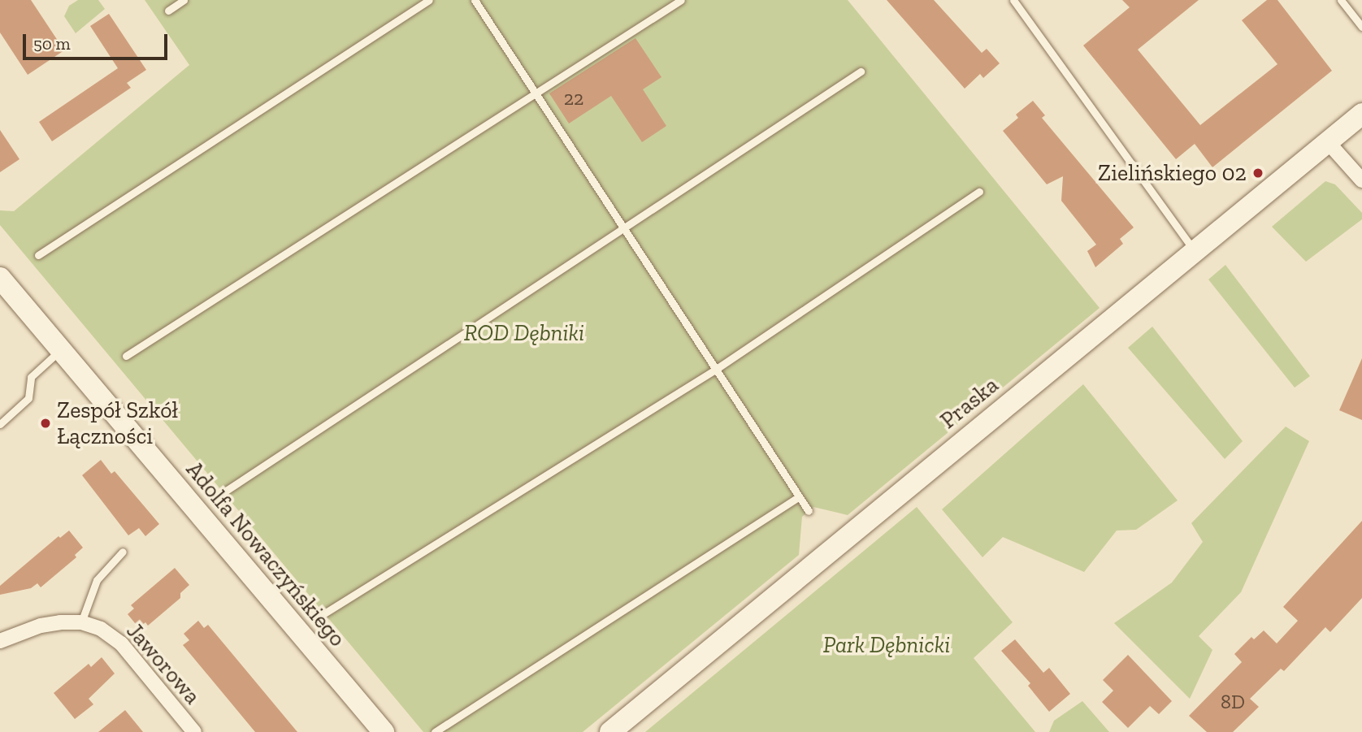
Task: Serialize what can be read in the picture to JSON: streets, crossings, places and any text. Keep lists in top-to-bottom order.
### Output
{
  "streets": {
    "street": ["Praska", "Adolfa Nowaczyńskiego", "Jaworowa"]
  },
  "parks": ["ROD Dębniki", "Park Dębnicki"],
  "places": ["Zielińskiego 02", "Zespół Szkół Łączności"],
  "house_numbers": ["22", "8D"],
  "scale_bar": "50 m"
}
